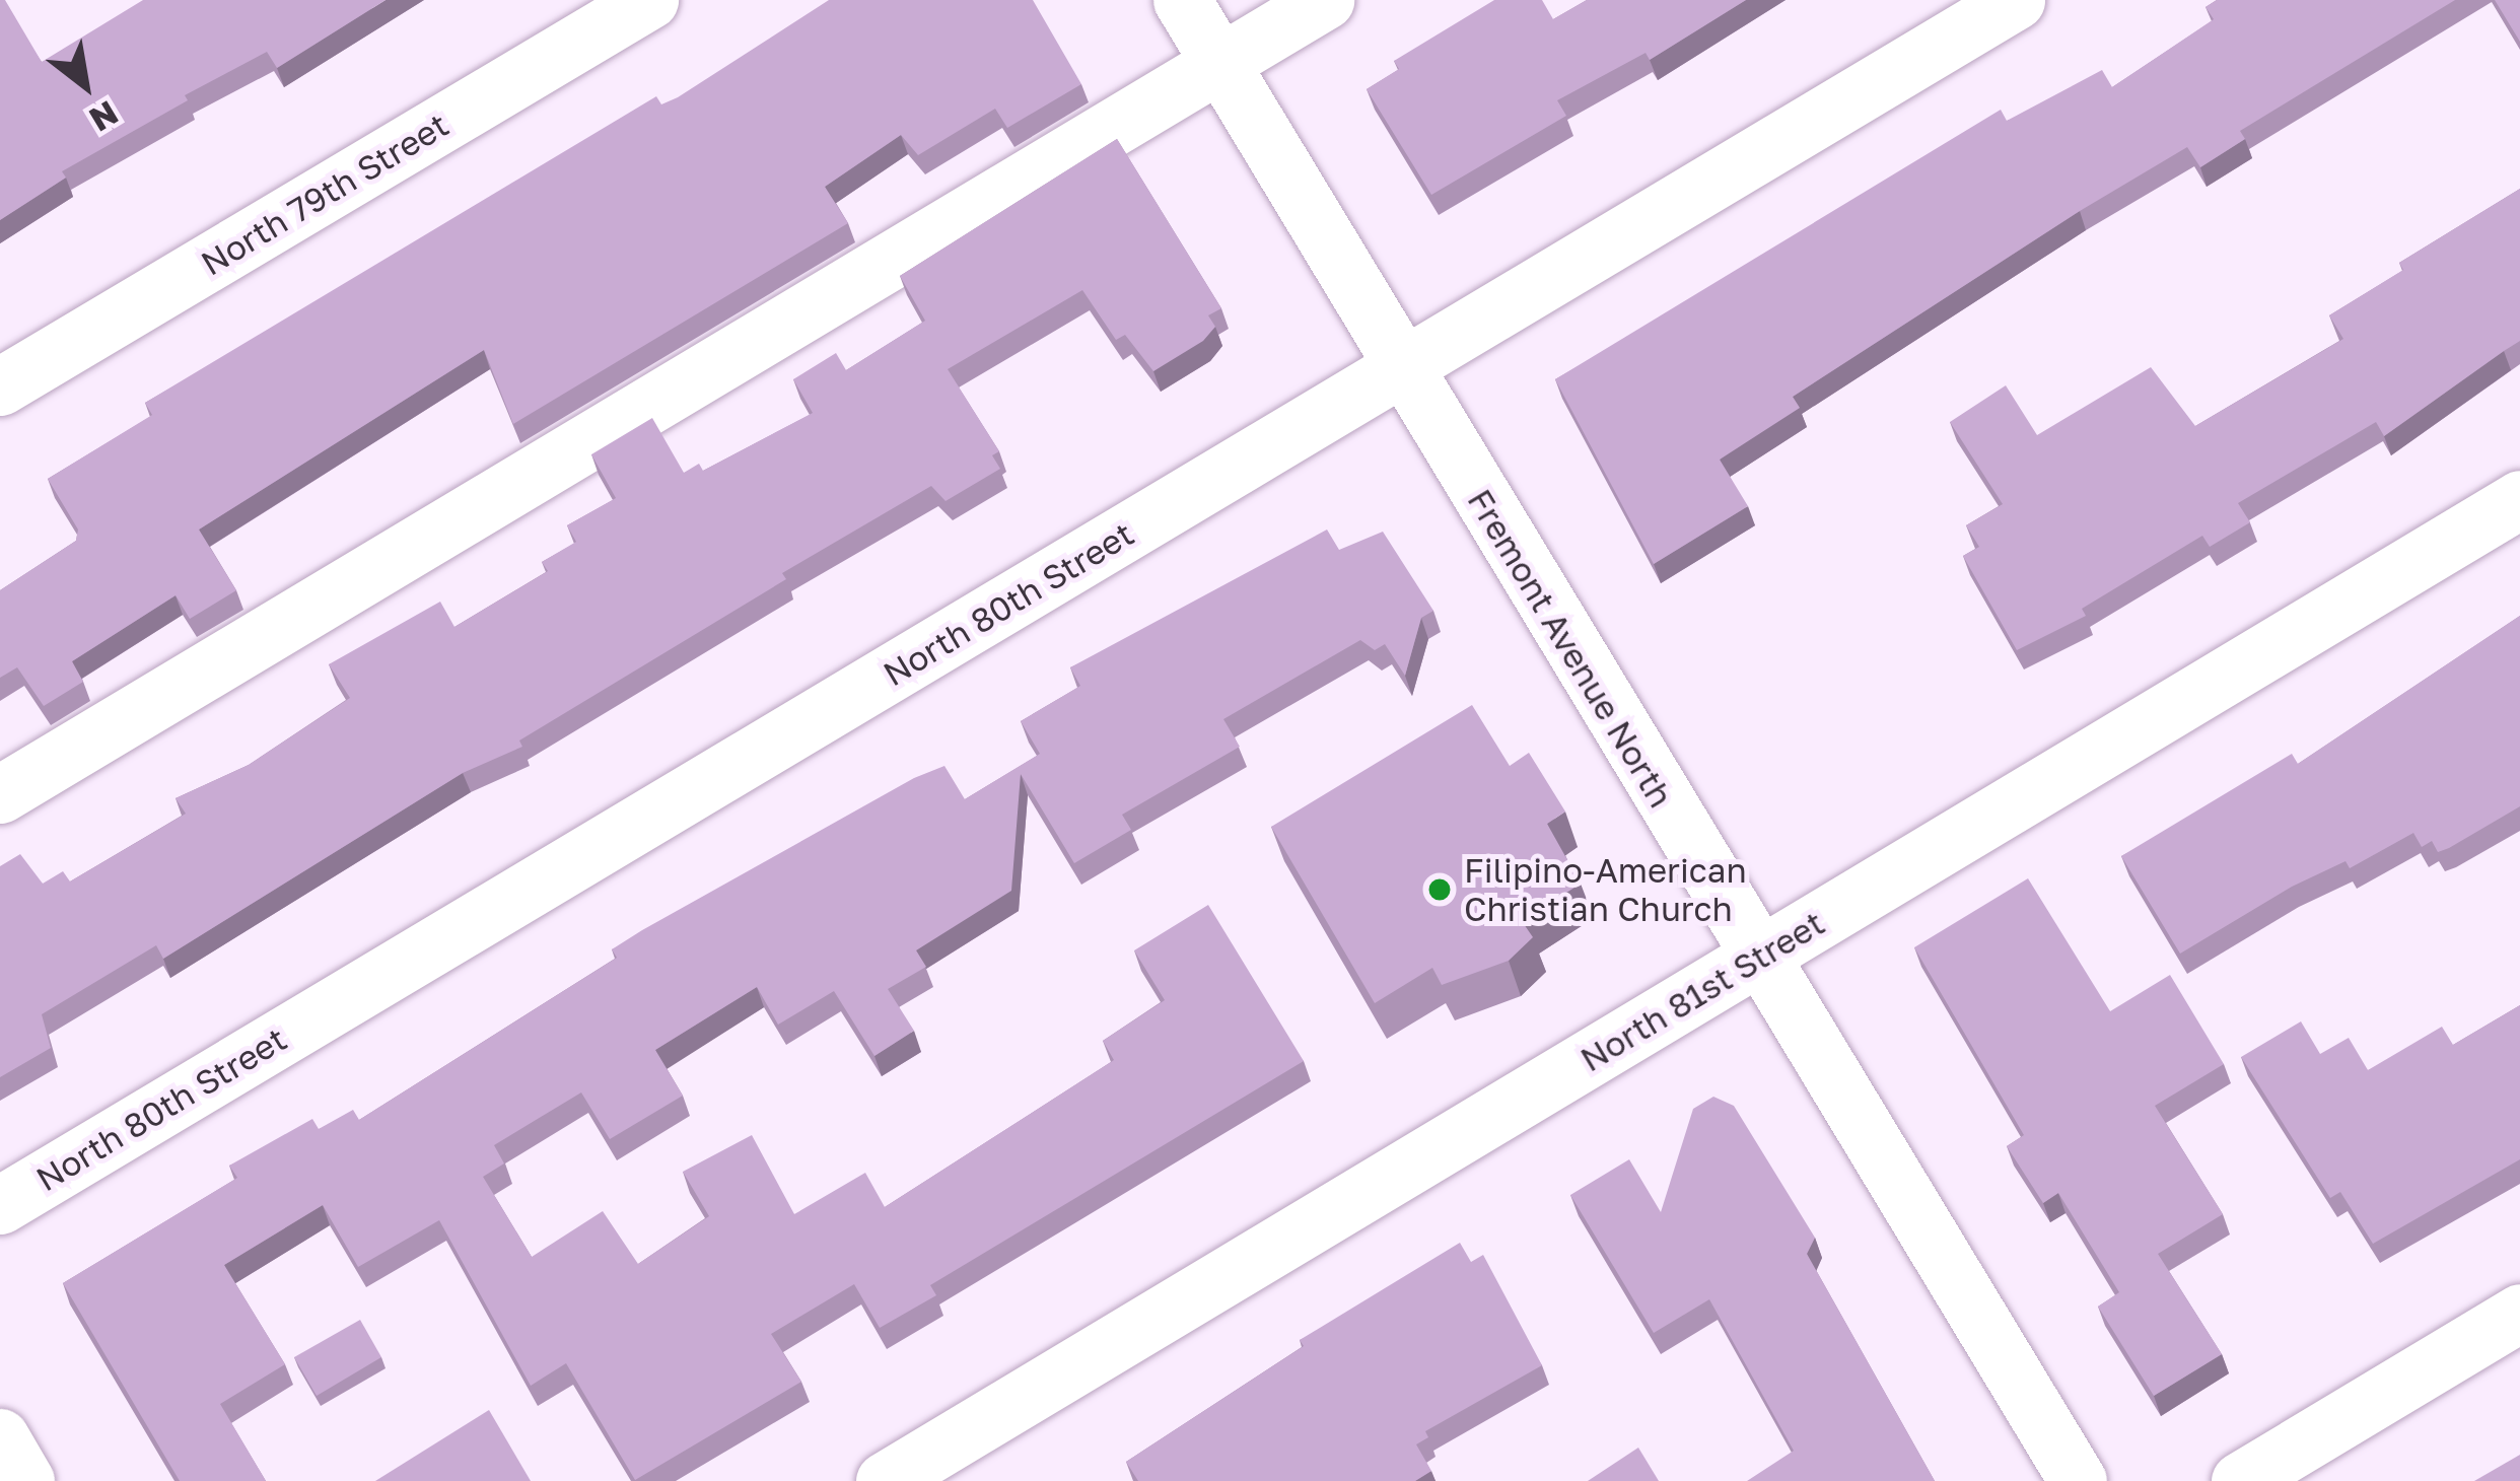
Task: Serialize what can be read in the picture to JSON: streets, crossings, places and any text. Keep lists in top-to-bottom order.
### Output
{
  "streets": {
    "street": [
      "North 79th Street",
      "North 80th Street",
      "Fremont Avenue North",
      "North 81st Street"
    ]
  },
  "crossings": [
    ["North 80th Street", "Fremont Avenue North"],
    ["Fremont Avenue North", "North 81st Street"]
  ],
  "places": ["Filipino-American Christian Church"],
  "north": "bottom right"
}
